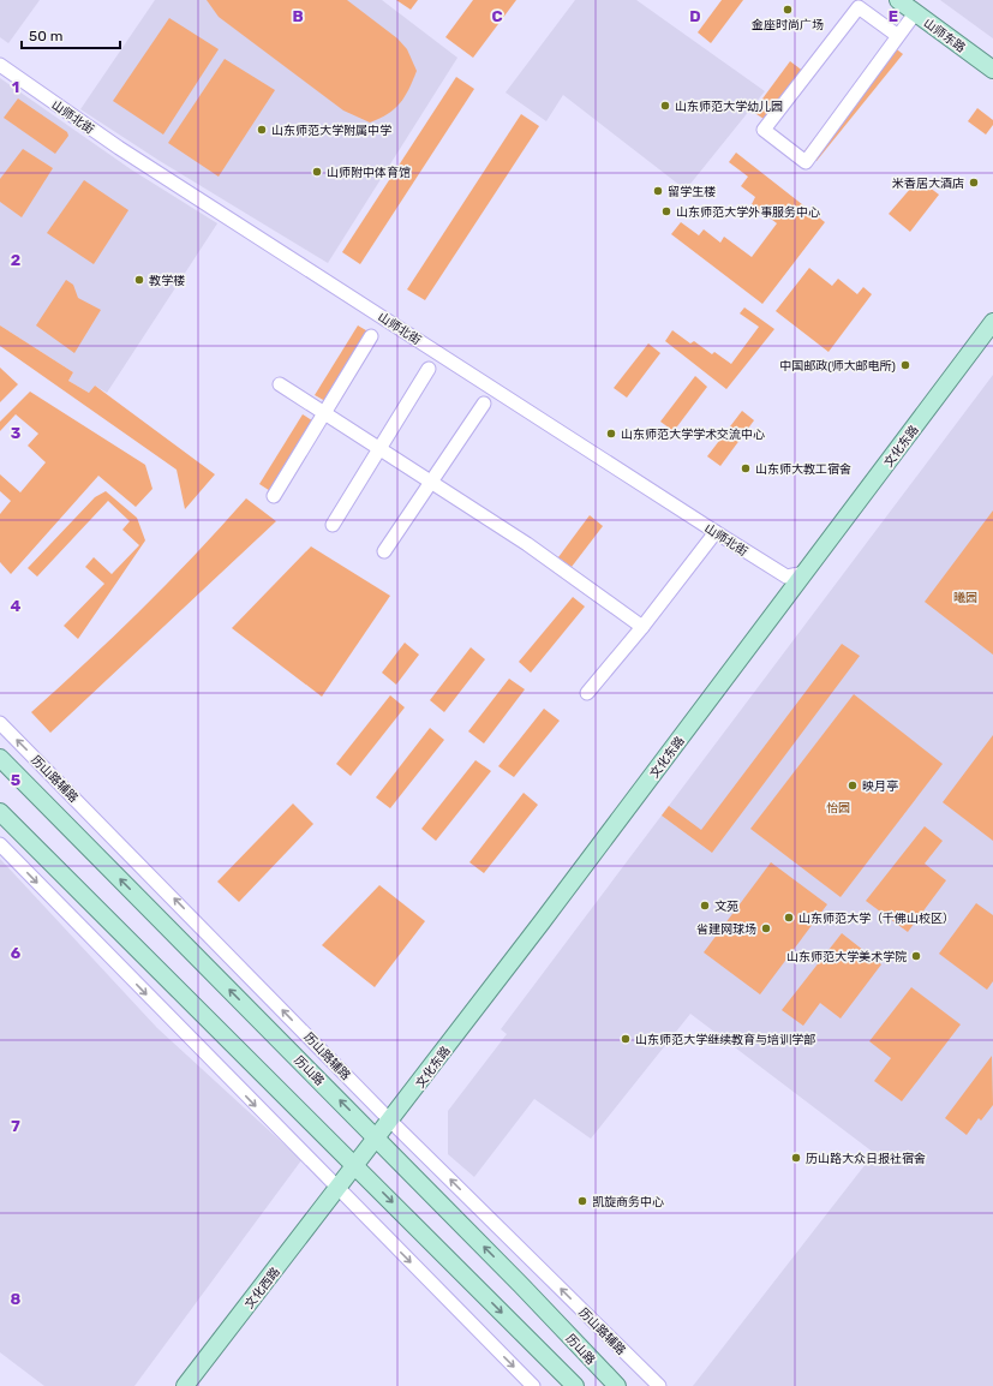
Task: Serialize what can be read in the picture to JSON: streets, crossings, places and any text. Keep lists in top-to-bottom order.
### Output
{
  "streets": {
    "main road": [
      "山师东路",
      "文化东路",
      "历山路",
      "文化西路"
    ],
    "street": ["山师北街", "历山路辅路"]
  },
  "crossings": [
    ["山师北街", "文化东路"],
    ["文化东路", "历山路辅路"],
    ["文化东路", "历山路"],
    ["文化东路", "文化西路"]
  ],
  "parks": ["曦园", "怡园"],
  "places": [
    "金座时尚广场",
    "山东师范大学幼儿园",
    "山东师范大学附属中学",
    "山师附中体育馆",
    "米香居大酒店",
    "留学生楼",
    "山东师范大学外事服务中心",
    "教学楼",
    "中国邮政(师大邮电所)",
    "山东师范大学学术交流中心",
    "山东师大教工宿舍",
    "映月亭",
    "文苑",
    "山东师范大学（千佛山校区）",
    "省建网球场",
    "山东师范大学美术学院",
    "山东师范大学继续教育与培训学部",
    "历山路大众日报社宿舍",
    "凯旋商务中心"
  ],
  "scale_bar": "50 m",
  "grid": {
    "columns": [
      "B",
      "C",
      "D",
      "E"
    ],
    "rows": [
      "1",
      "2",
      "3",
      "4",
      "5",
      "6",
      "7",
      "8"
    ]
  }
}
